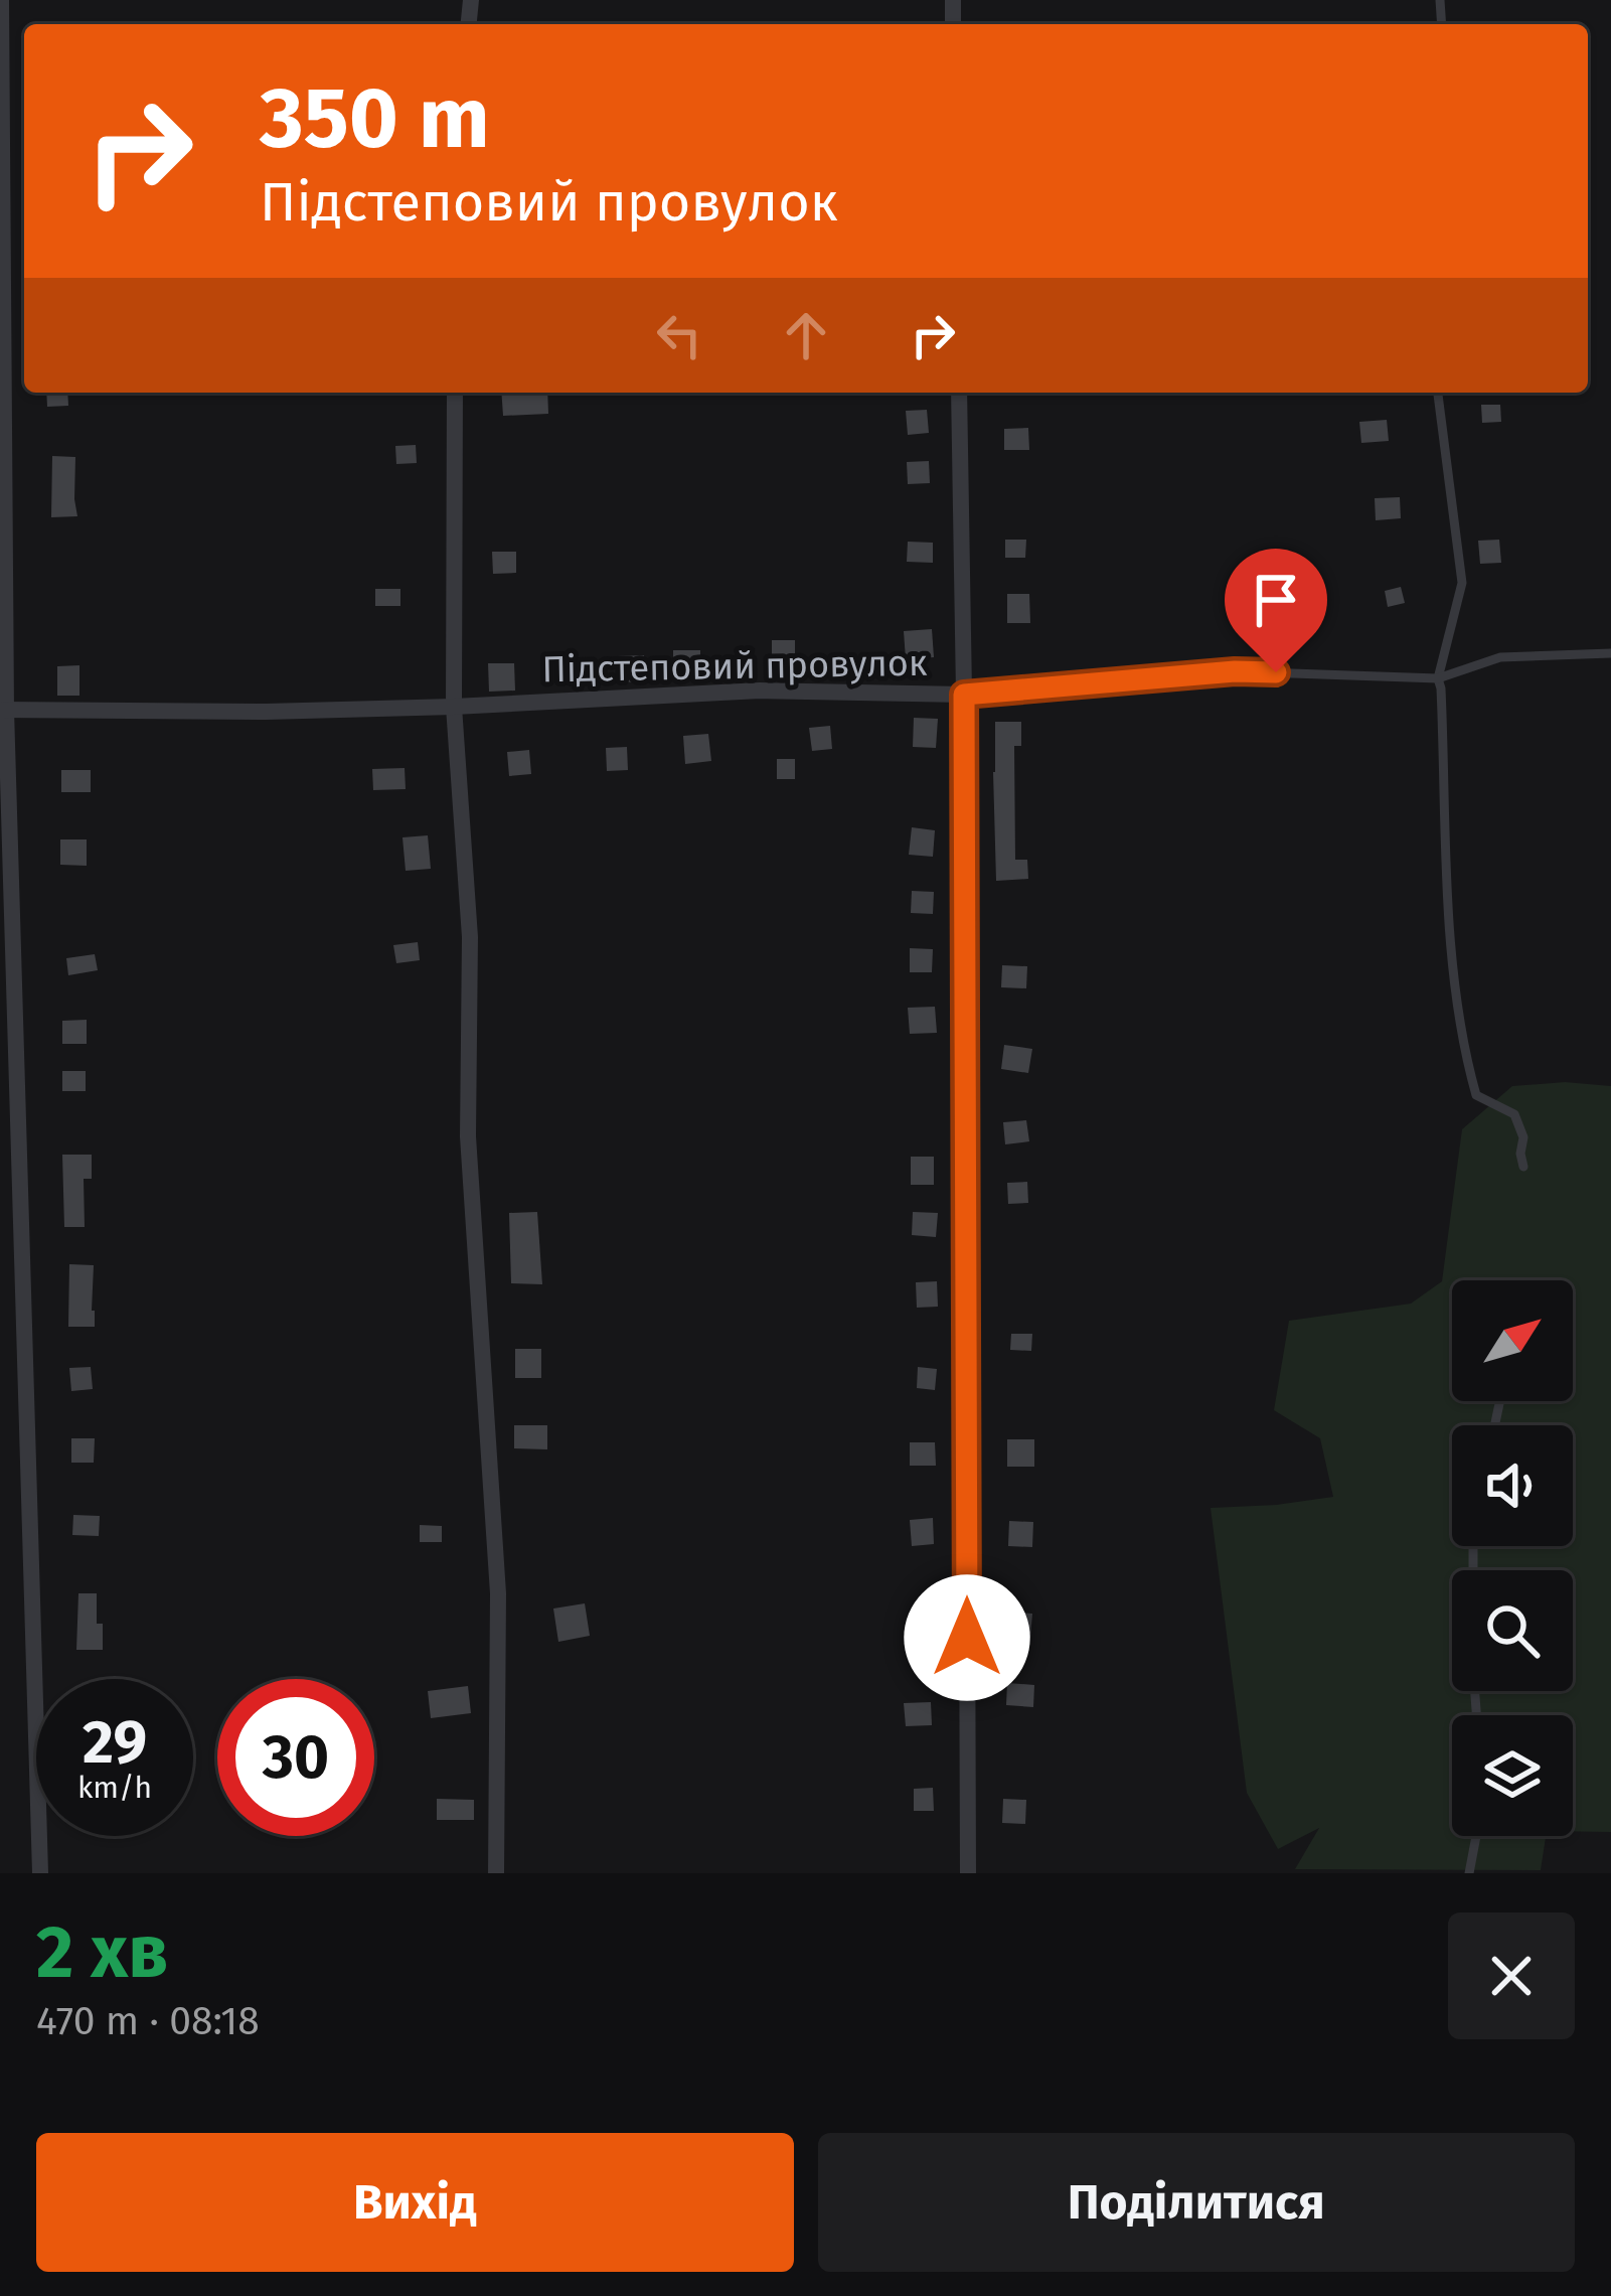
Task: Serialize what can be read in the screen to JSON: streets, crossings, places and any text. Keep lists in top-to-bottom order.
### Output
{
  "streets": {
    "street": ["Підстеповий провулок"]
  },
  "north": "top right",
  "page": {
    "turn": ["350 m", "Підстеповий провулок"],
    "speed": "29 km/h",
    "limit": "30",
    "heading": ["2 хв", "470 m · 08:18"],
    "buttons": ["Вихід", "Поділитися"]
  }
}
